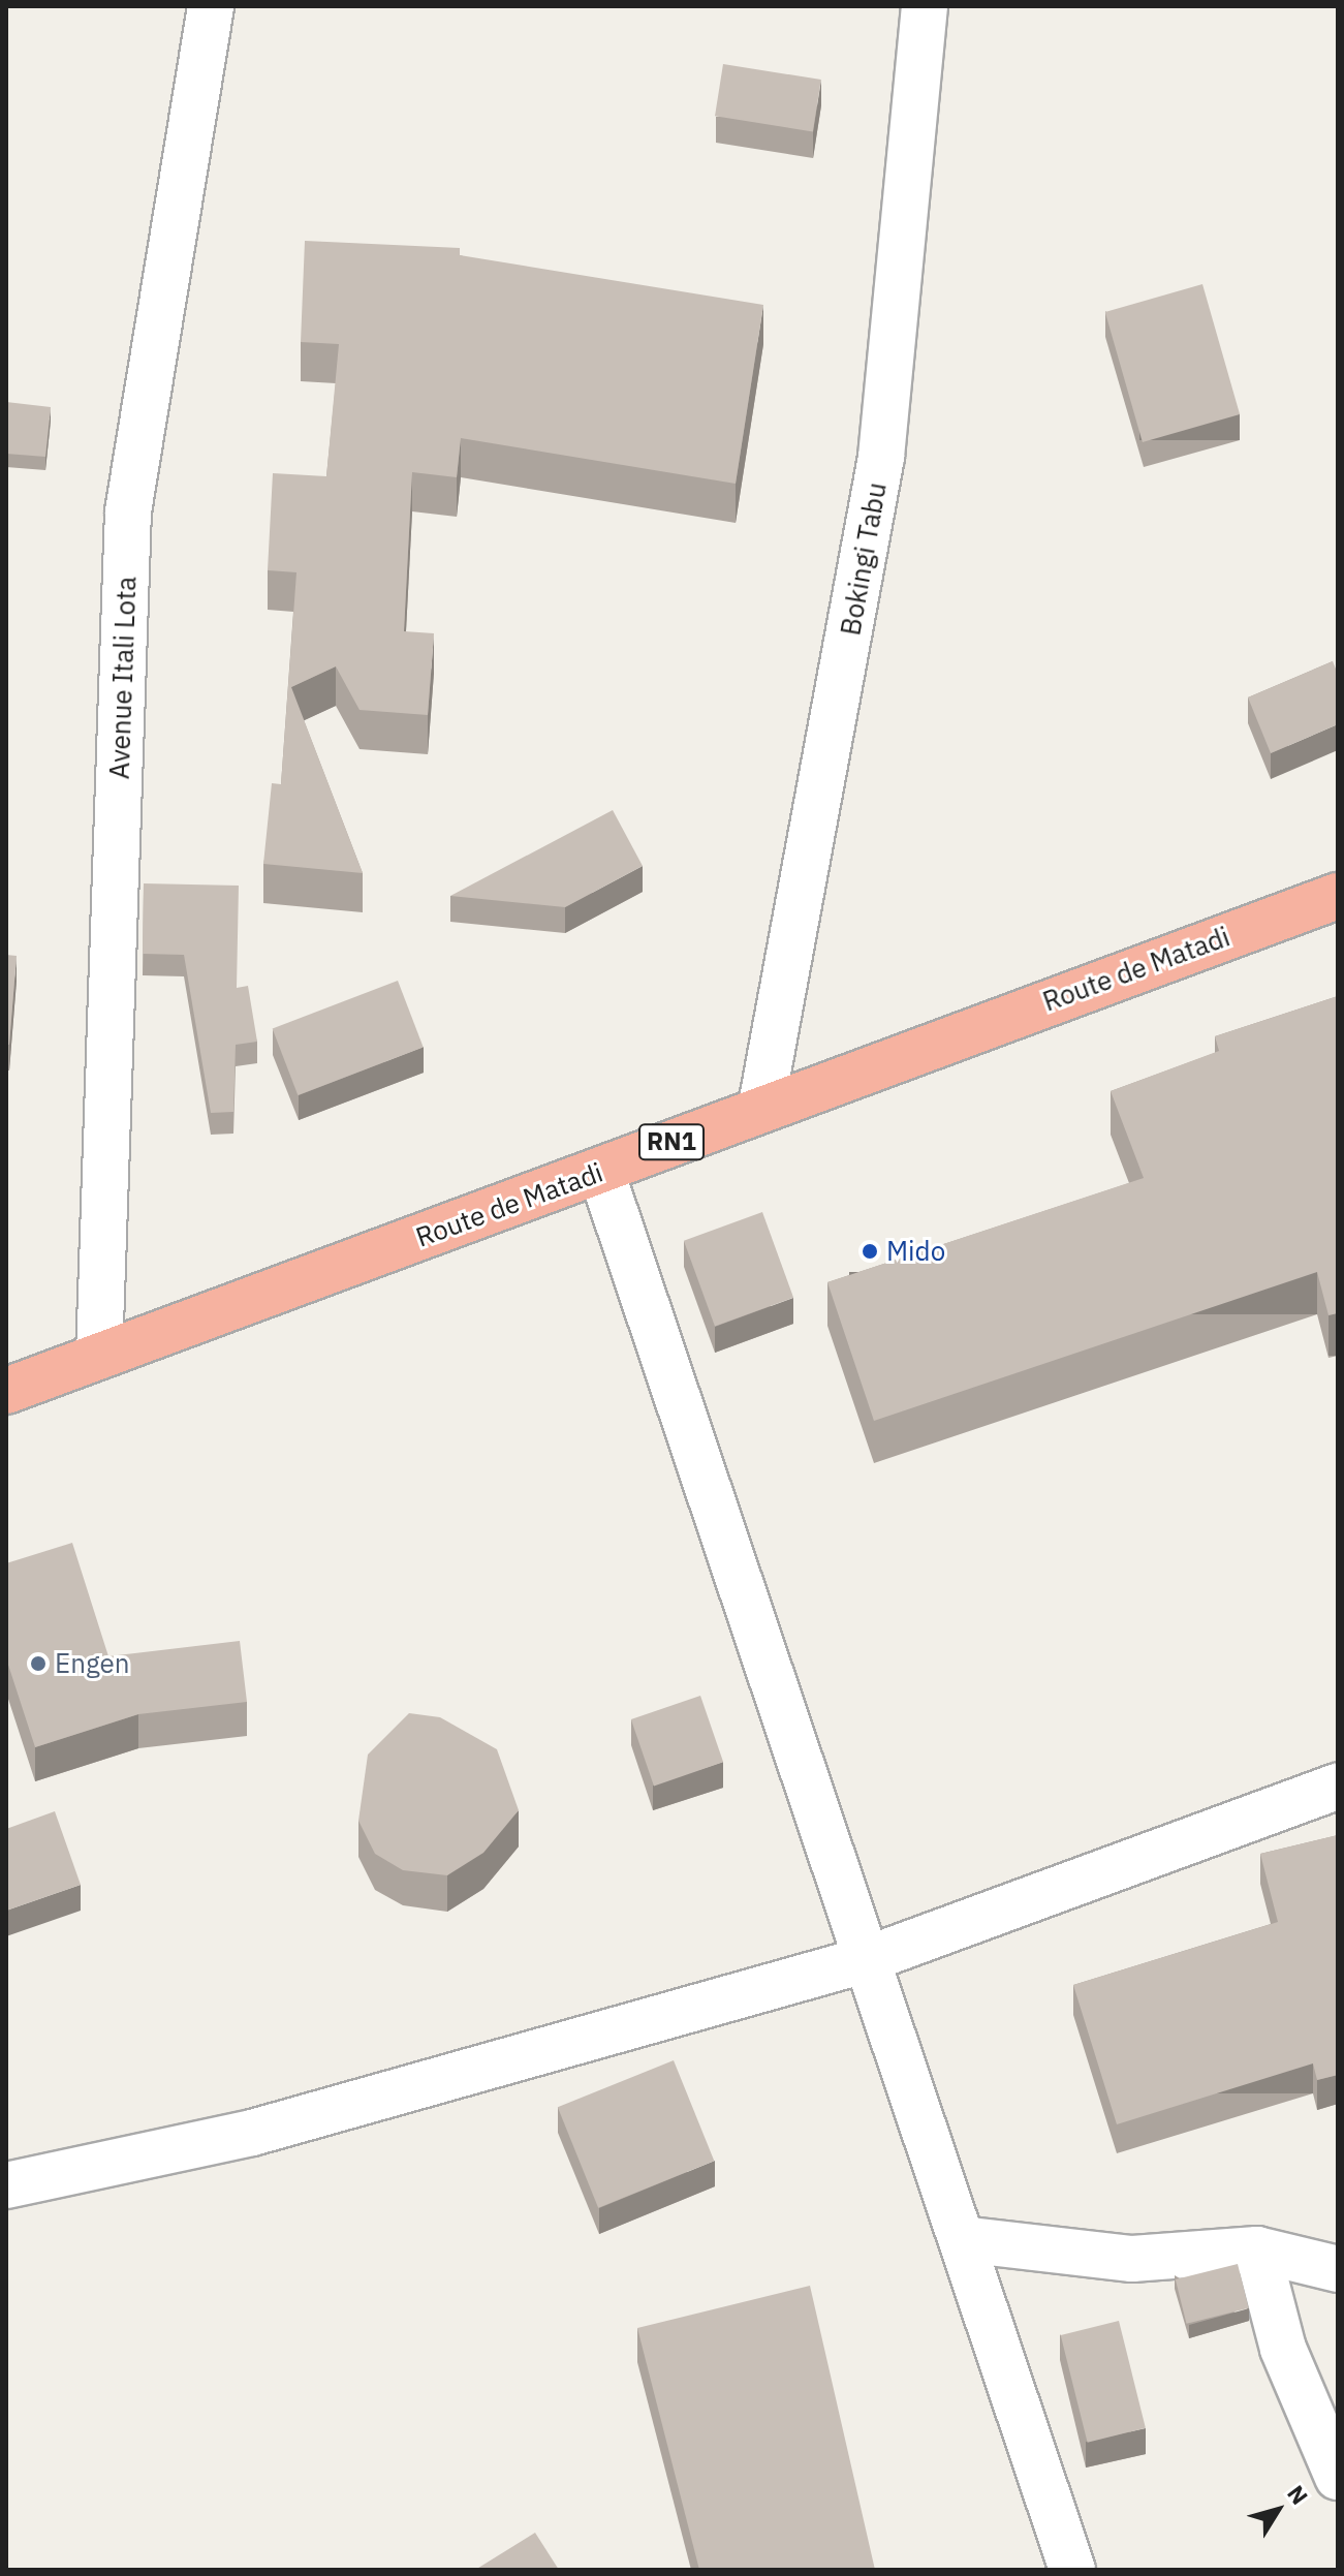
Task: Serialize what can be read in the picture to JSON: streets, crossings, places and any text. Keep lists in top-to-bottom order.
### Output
{
  "streets": {
    "highway": ["Route de Matadi", "RN1"],
    "street": ["Bokingi Tabu", "Avenue Itali Lota"]
  },
  "crossings": [
    ["Bokingi Tabu", "Route de Matadi"],
    ["Avenue Itali Lota", "Route de Matadi"]
  ],
  "places": ["Mido", "Engen"],
  "north": "top right"
}
